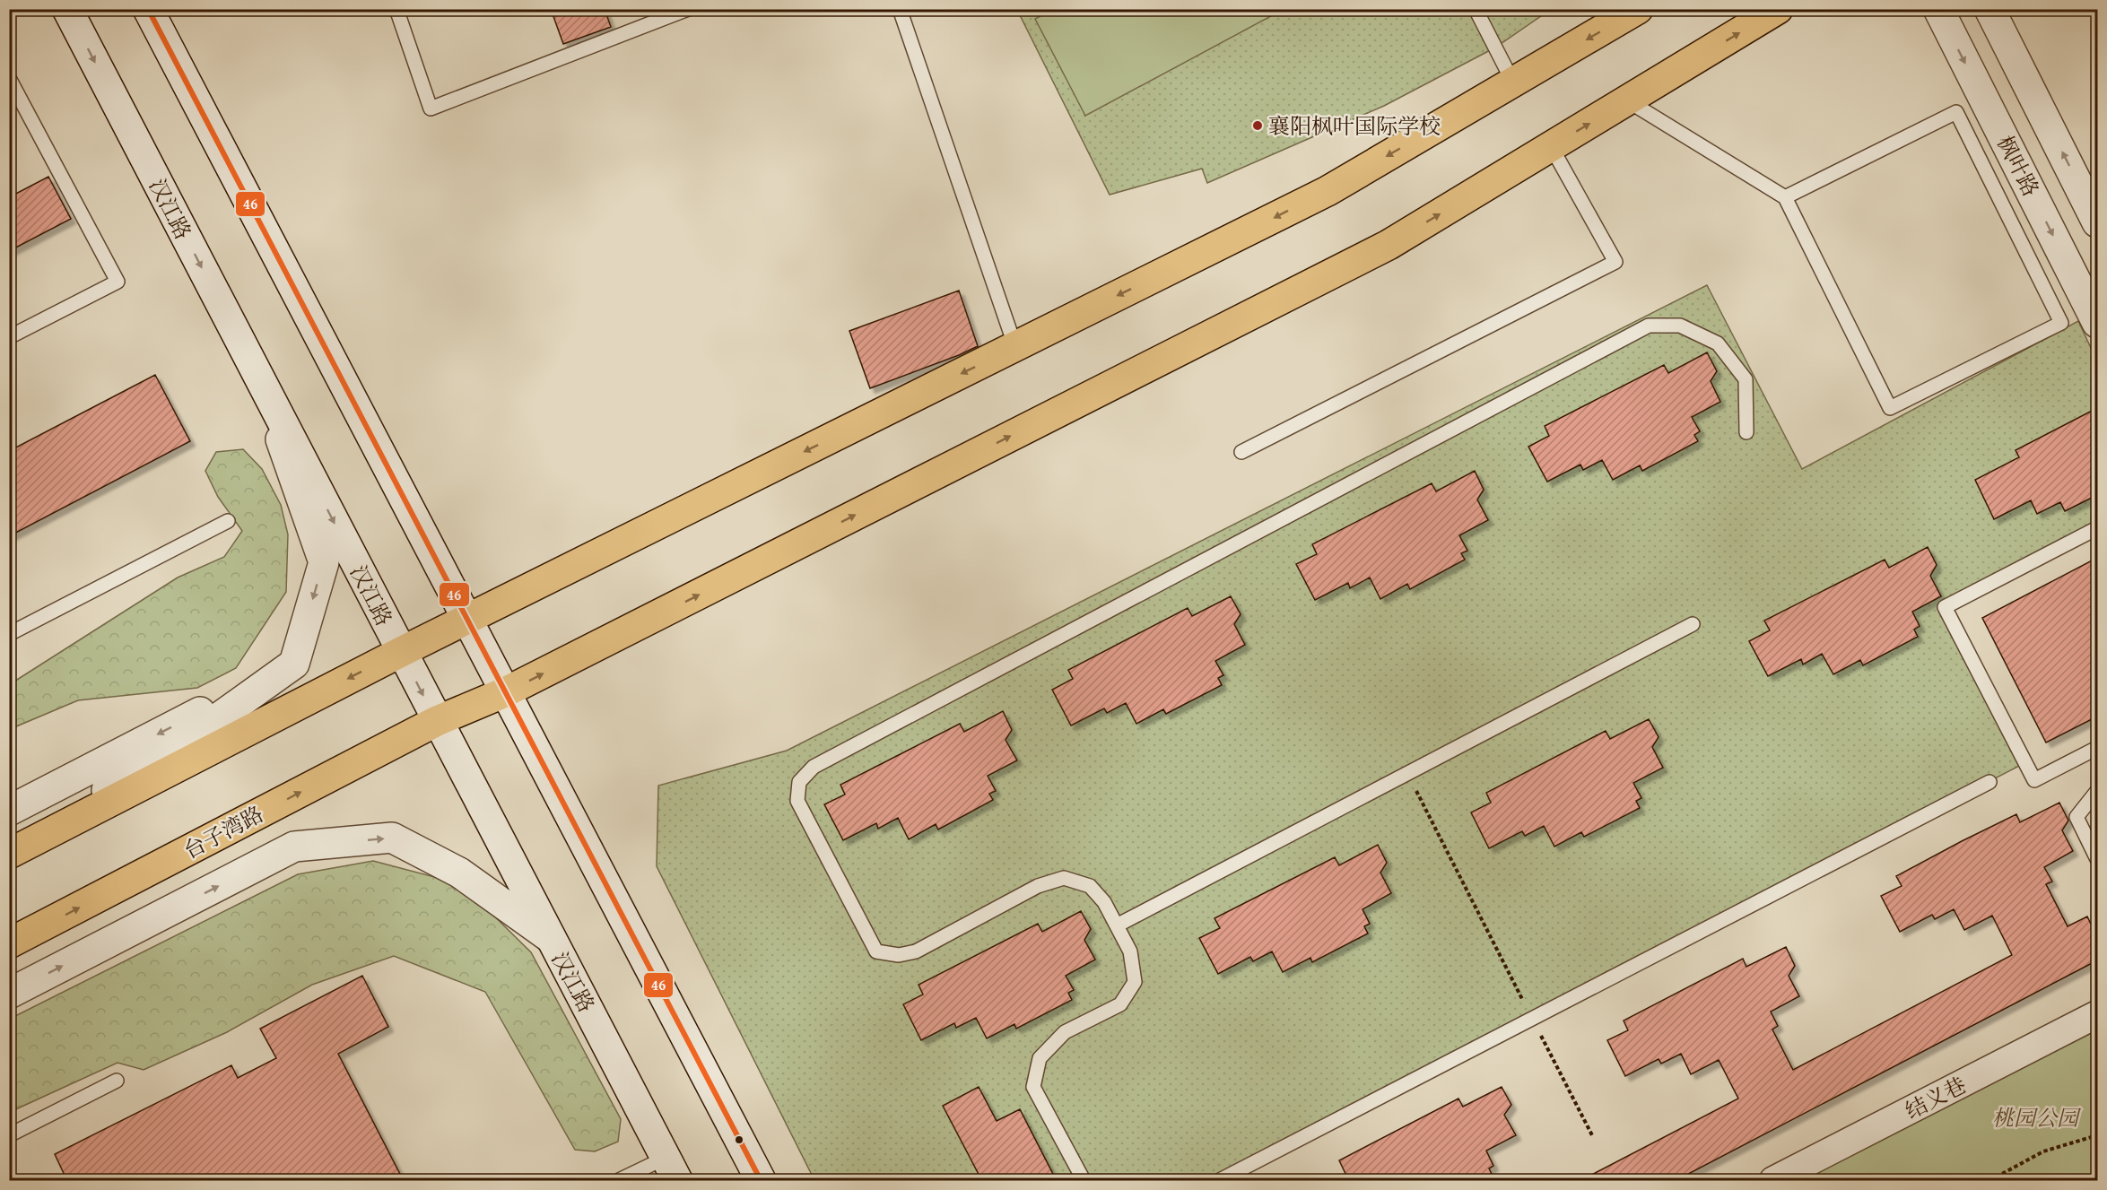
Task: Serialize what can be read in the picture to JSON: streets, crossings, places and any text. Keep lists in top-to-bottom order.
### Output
{
  "streets": {
    "main road": ["枫叶路", "汉江路", "台子湾路"],
    "street": ["结义巷"]
  },
  "crossings": [
    ["汉江路", "台子湾路"]
  ],
  "parks": ["桃园公园"],
  "places": ["襄阳枫叶国际学校"],
  "lines": ["transit line 46"]
}
